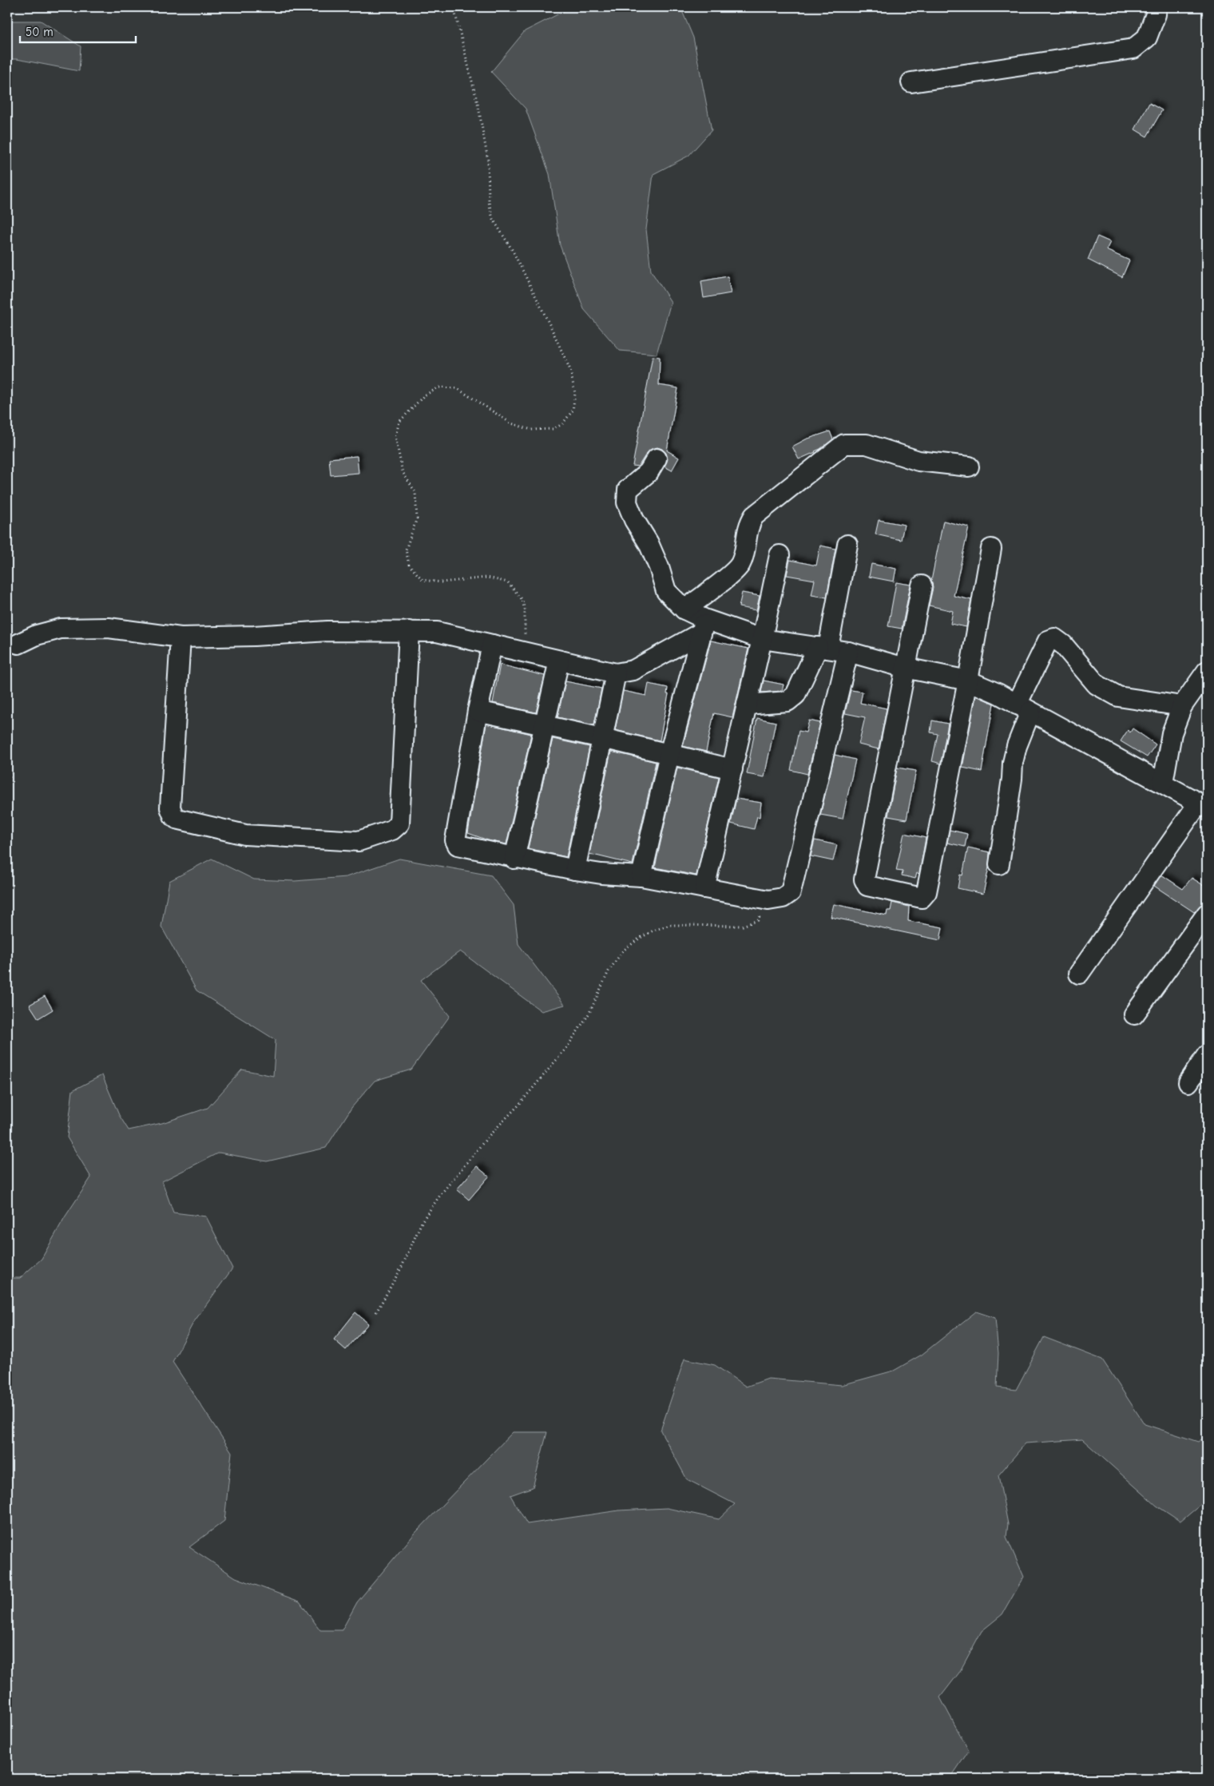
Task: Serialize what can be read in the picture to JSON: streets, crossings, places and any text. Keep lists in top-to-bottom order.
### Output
{
  "scale_bar": "50 m"
}
